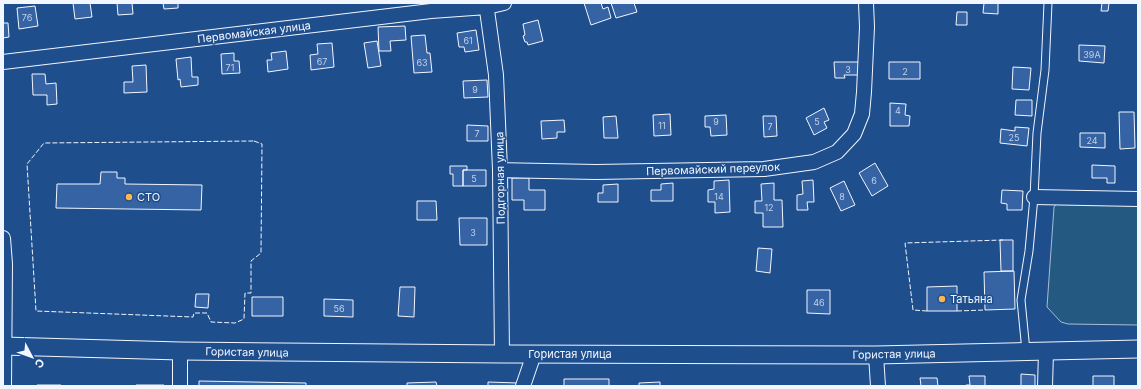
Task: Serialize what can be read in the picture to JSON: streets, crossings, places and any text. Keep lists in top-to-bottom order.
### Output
{
  "streets": {
    "street": [
      "Первомайская улица",
      "Первомайский переулок",
      "Подгорная улица",
      "Гористая улица"
    ]
  },
  "crossings": [
    ["Первомайская улица", "Подгорная улица"],
    ["Первомайский переулок", "Подгорная улица"],
    ["Подгорная улица", "Гористая улица"]
  ],
  "places": ["СТО", "Татьяна"],
  "house_numbers": [
    "76",
    "61",
    "39А",
    "67",
    "63",
    "71",
    "3",
    "2",
    "9",
    "4",
    "9",
    "5",
    "11",
    "7",
    "7",
    "25",
    "24",
    "5",
    "6",
    "14",
    "8",
    "12",
    "3",
    "46",
    "56"
  ],
  "north": "bottom right"
}
